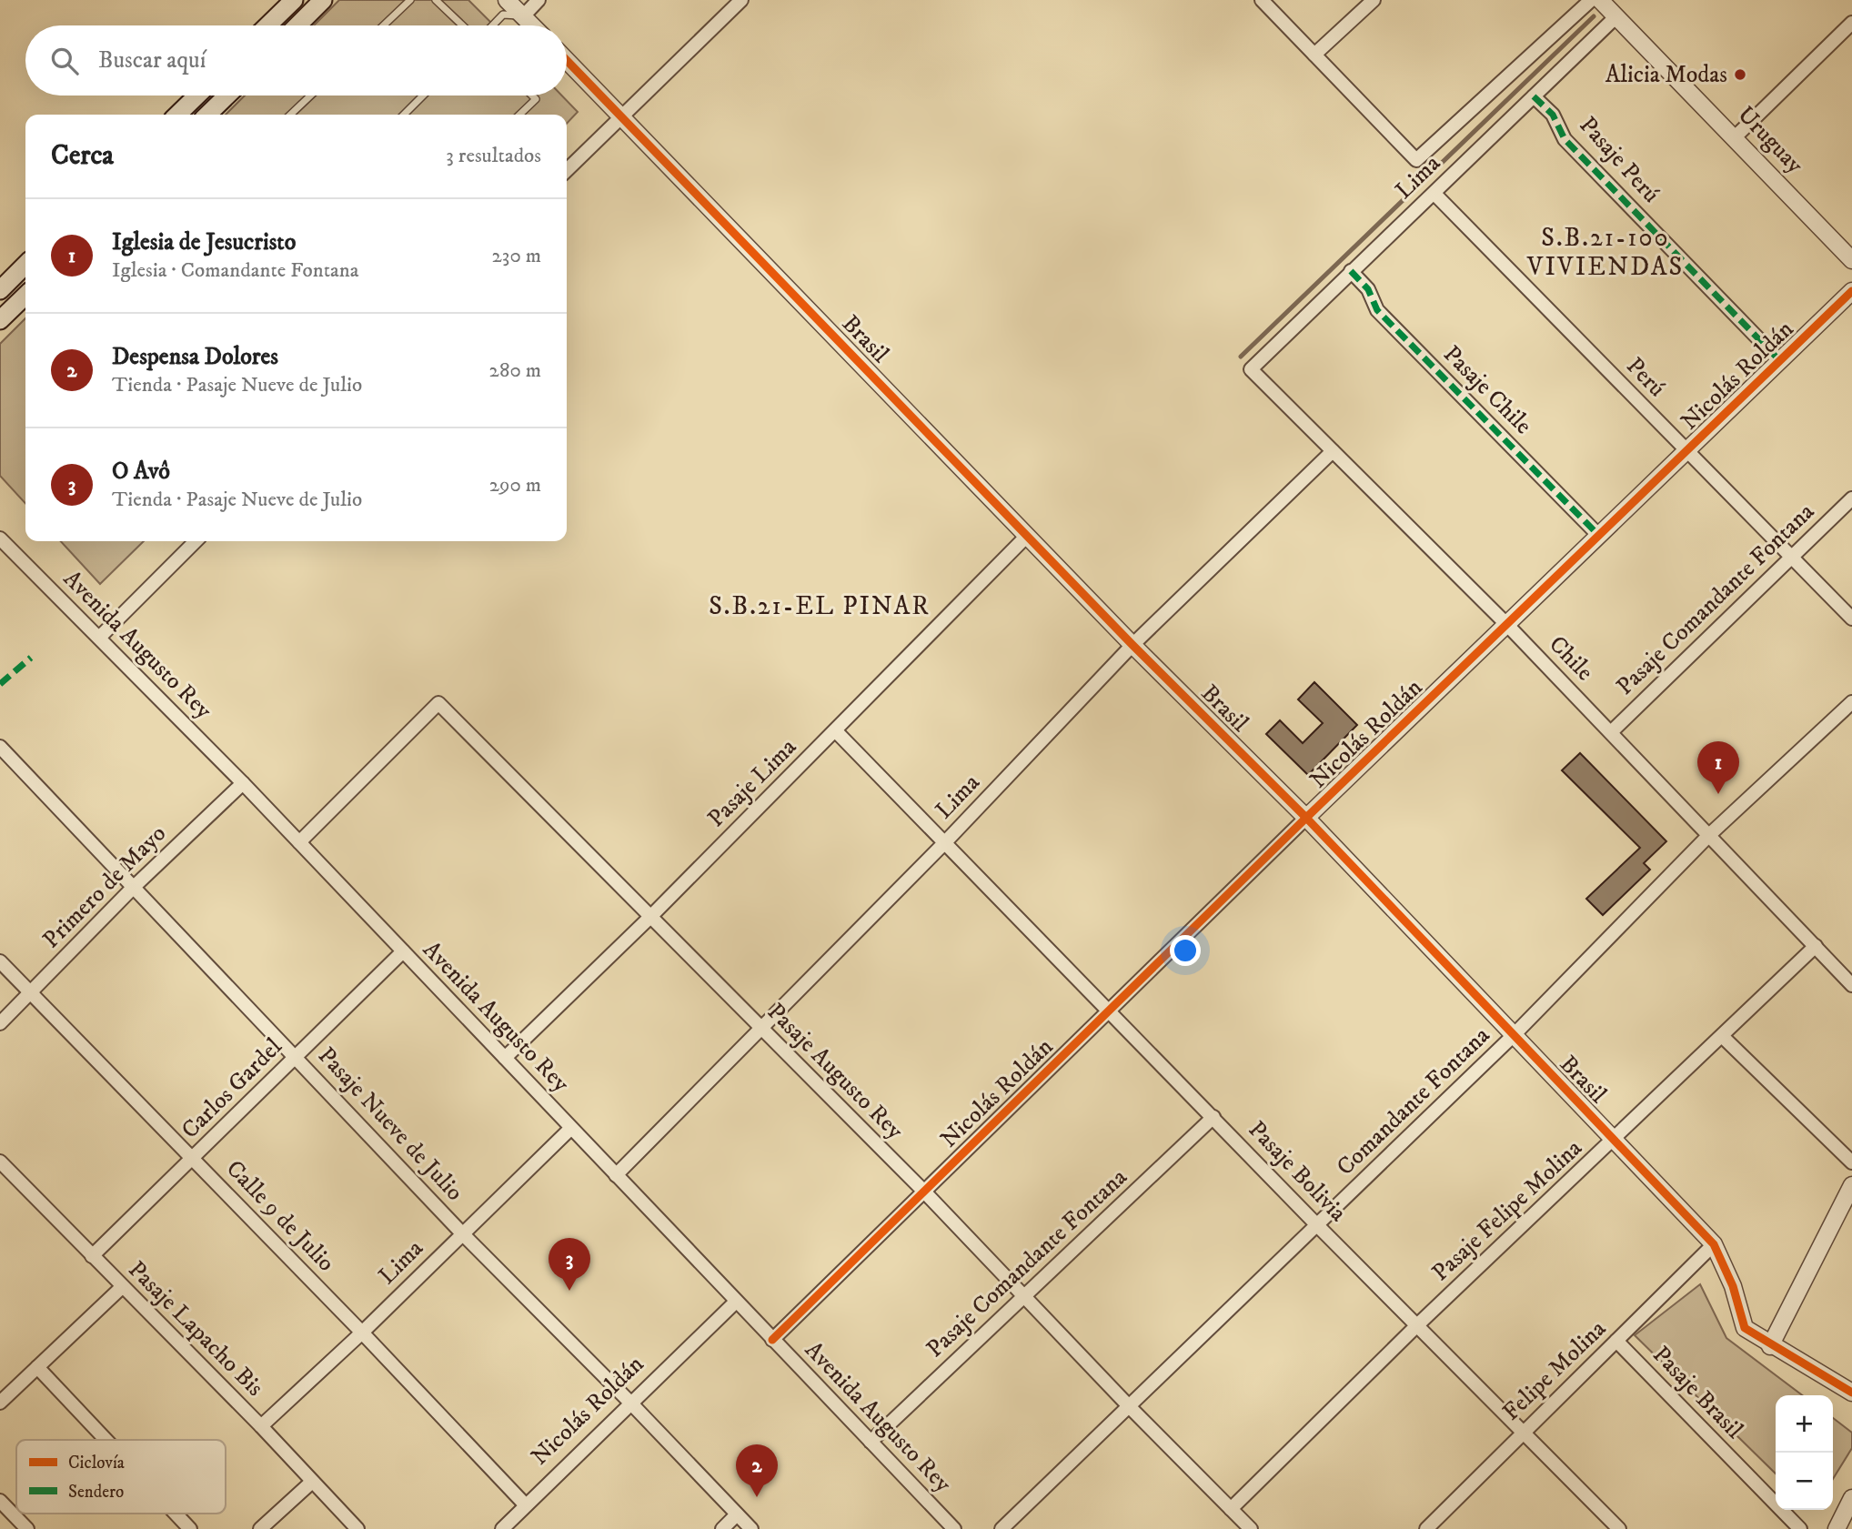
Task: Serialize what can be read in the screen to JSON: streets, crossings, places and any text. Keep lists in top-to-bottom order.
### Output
{
  "streets": {
    "street": [
      "Uruguay",
      "Pasaje Perú",
      "Lima",
      "Brasil",
      "Nicolás Roldán",
      "Perú",
      "Pasaje Chile",
      "Pasaje Comandante Fontana",
      "Avenida Augusto Rey",
      "Chile",
      "Pasaje Lima",
      "Primero de Mayo",
      "Pasaje Augusto Rey",
      "Carlos Gardel",
      "Comandante Fontana",
      "Pasaje Nueve de Julio",
      "Pasaje Bolivia",
      "Pasaje Felipe Molina",
      "Calle 9 de Julio",
      "Pasaje Lapacho Bis",
      "Felipe Molina",
      "Pasaje Brasil"
    ]
  },
  "crossings": [
    ["Uruguay", "Lima"],
    ["Pasaje Perú", "Lima"],
    ["Pasaje Perú", "Nicolás Roldán"],
    ["Lima", "Brasil"],
    ["Lima", "Perú"],
    ["Lima", "Pasaje Chile"],
    ["Lima", "Avenida Augusto Rey"],
    ["Lima", "Chile"],
    ["Lima", "Pasaje Augusto Rey"],
    ["Lima", "Pasaje Nueve de Julio"],
    ["Lima", "Pasaje Bolivia"],
    ["Lima", "Calle 9 de Julio"],
    ["Lima", "Pasaje Lapacho Bis"],
    ["Brasil", "Nicolás Roldán"],
    ["Brasil", "Pasaje Lima"],
    ["Brasil", "Comandante Fontana"],
    ["Brasil", "Pasaje Felipe Molina"],
    ["Brasil", "Felipe Molina"],
    ["Nicolás Roldán", "Perú"],
    ["Nicolás Roldán", "Pasaje Chile"],
    ["Nicolás Roldán", "Avenida Augusto Rey"],
    ["Nicolás Roldán", "Chile"],
    ["Nicolás Roldán", "Pasaje Augusto Rey"],
    ["Nicolás Roldán", "Pasaje Nueve de Julio"],
    ["Nicolás Roldán", "Pasaje Bolivia"],
    ["Nicolás Roldán", "Calle 9 de Julio"],
    ["Perú", "Pasaje Comandante Fontana"],
    ["Pasaje Comandante Fontana", "Avenida Augusto Rey"],
    ["Pasaje Comandante Fontana", "Chile"],
    ["Pasaje Comandante Fontana", "Pasaje Augusto Rey"],
    ["Pasaje Comandante Fontana", "Pasaje Bolivia"],
    ["Avenida Augusto Rey", "Pasaje Lima"],
    ["Avenida Augusto Rey", "Primero de Mayo"],
    ["Avenida Augusto Rey", "Pasaje Augusto Rey"],
    ["Avenida Augusto Rey", "Carlos Gardel"],
    ["Chile", "Comandante Fontana"],
    ["Chile", "Pasaje Felipe Molina"],
    ["Pasaje Lima", "Pasaje Augusto Rey"],
    ["Pasaje Lima", "Pasaje Bolivia"],
    ["Primero de Mayo", "Pasaje Nueve de Julio"],
    ["Primero de Mayo", "Calle 9 de Julio"],
    ["Pasaje Augusto Rey", "Comandante Fontana"],
    ["Pasaje Augusto Rey", "Pasaje Felipe Molina"],
    ["Carlos Gardel", "Pasaje Nueve de Julio"],
    ["Carlos Gardel", "Calle 9 de Julio"],
    ["Carlos Gardel", "Pasaje Lapacho Bis"],
    ["Comandante Fontana", "Pasaje Bolivia"],
    ["Pasaje Bolivia", "Pasaje Felipe Molina"],
    ["Pasaje Bolivia", "Felipe Molina"],
    ["Felipe Molina", "Pasaje Brasil"]
  ],
  "districts": ["S.B.21-100 VIVIENDAS", "S.B.21-EL PINAR"],
  "places": ["Alicia Modas"],
  "legend": ["Ciclovía", "Sendero"],
  "page": {
    "search": "Buscar aquí",
    "heading": ["Cerca", "3 resultados"],
    "list": [
      {
        "mark": "1",
        "name": "Iglesia de Jesucristo",
        "note": "Iglesia · Comandante Fontana",
        "value": "230 m"
      },
      {
        "mark": "2",
        "name": "Despensa Dolores",
        "note": "Tienda · Pasaje Nueve de Julio",
        "value": "280 m"
      },
      {
        "mark": "3",
        "name": "O Avô",
        "note": "Tienda · Pasaje Nueve de Julio",
        "value": "290 m"
      }
    ],
    "pins": ["1", "3", "2"],
    "map_buttons": ["+", "−"]
  }
}
